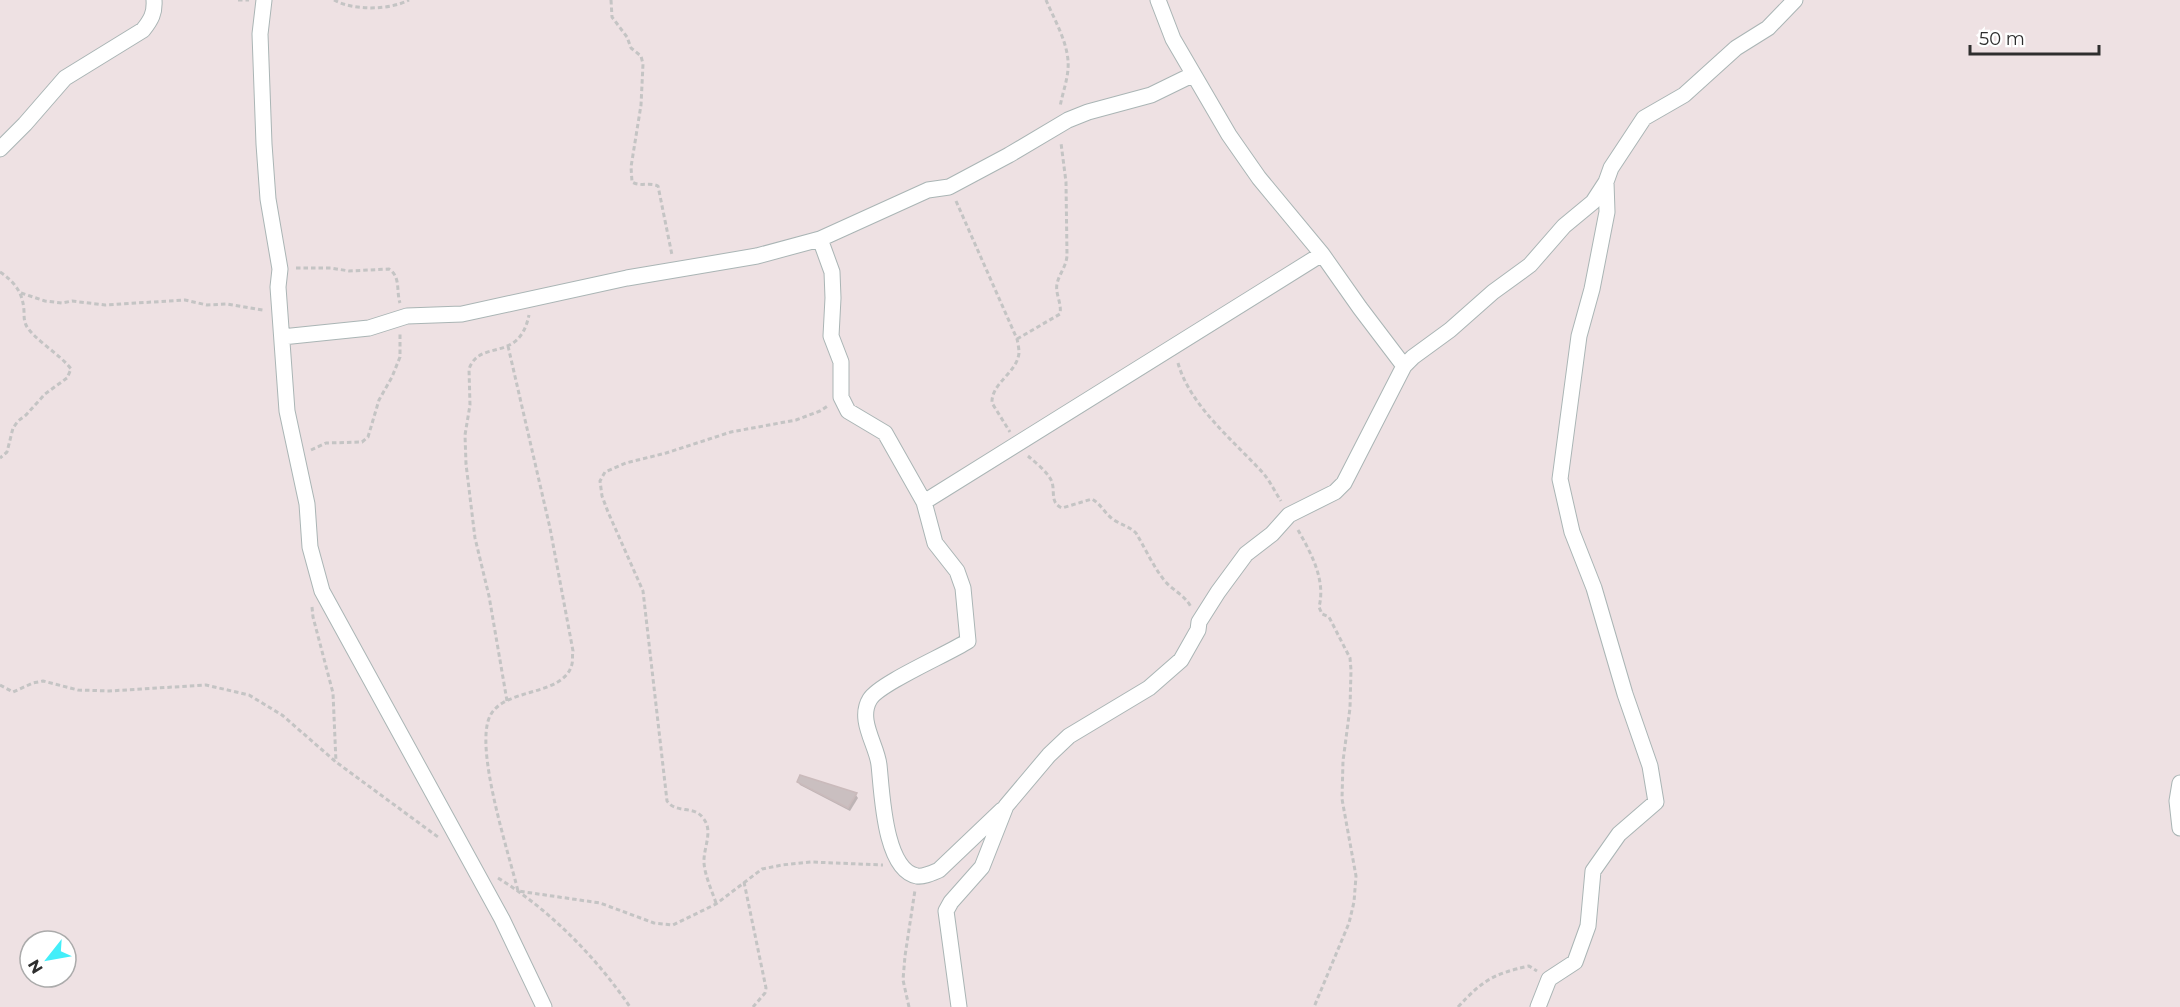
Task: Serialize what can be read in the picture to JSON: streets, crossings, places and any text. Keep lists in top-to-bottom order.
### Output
{
  "scale_bar": "50 m",
  "north": "bottom left"
}
